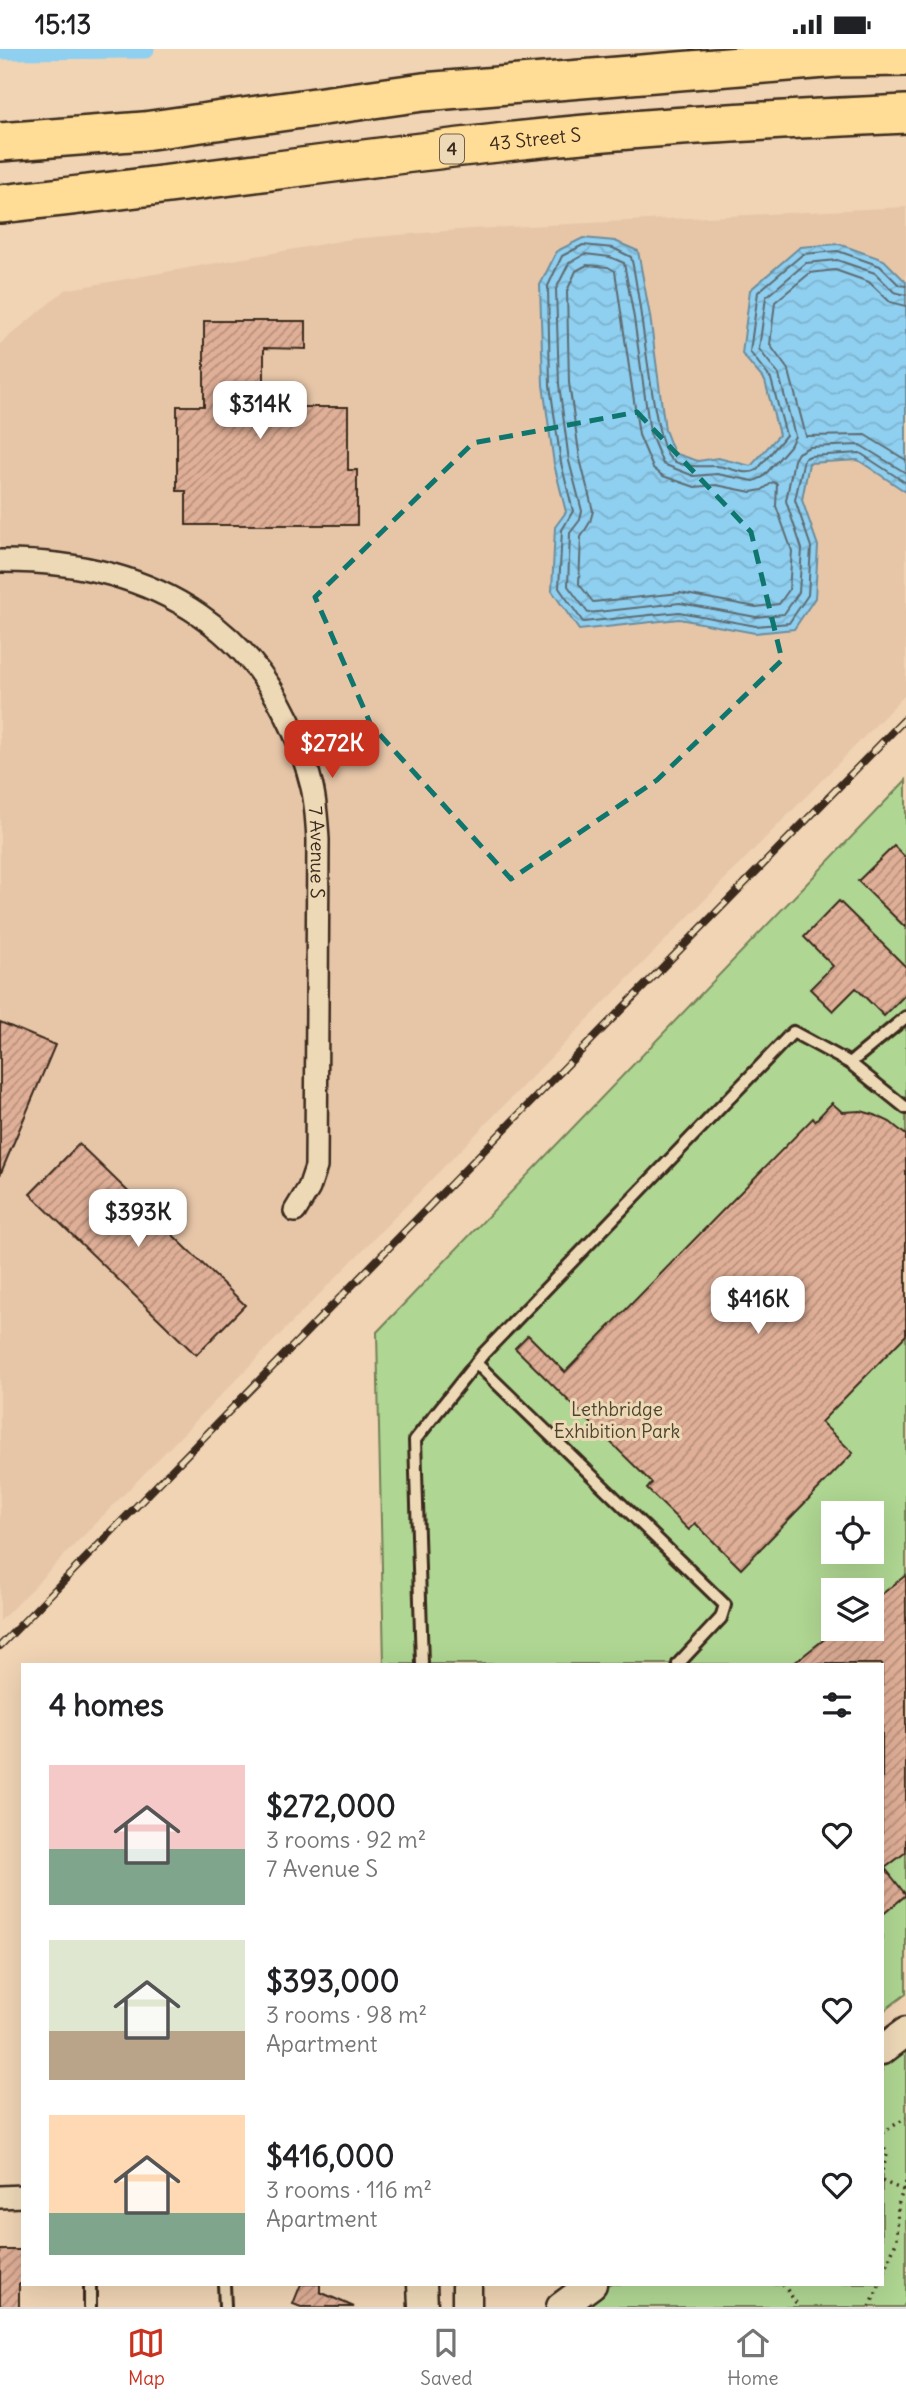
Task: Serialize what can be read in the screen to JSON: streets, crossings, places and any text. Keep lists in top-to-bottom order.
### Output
{
  "streets": {
    "highway": ["43 Street S", "4"],
    "street": ["7 Avenue S"]
  },
  "parks": ["Lethbridge Exhibition Park"],
  "page": {
    "status": "15:13",
    "price": [
      "$314K",
      "$272K",
      "$393K",
      "$416K"
    ],
    "heading": "4 homes",
    "list": [
      {
        "name": "$272,000",
        "note": "3 rooms · 92 m² · 7 Avenue S"
      },
      {
        "name": "$393,000",
        "note": "3 rooms · 98 m² · Apartment"
      },
      {
        "name": "$416,000",
        "note": "3 rooms · 116 m² · Apartment"
      }
    ],
    "tabs": ["Map", "Saved", "Home"]
  }
}
